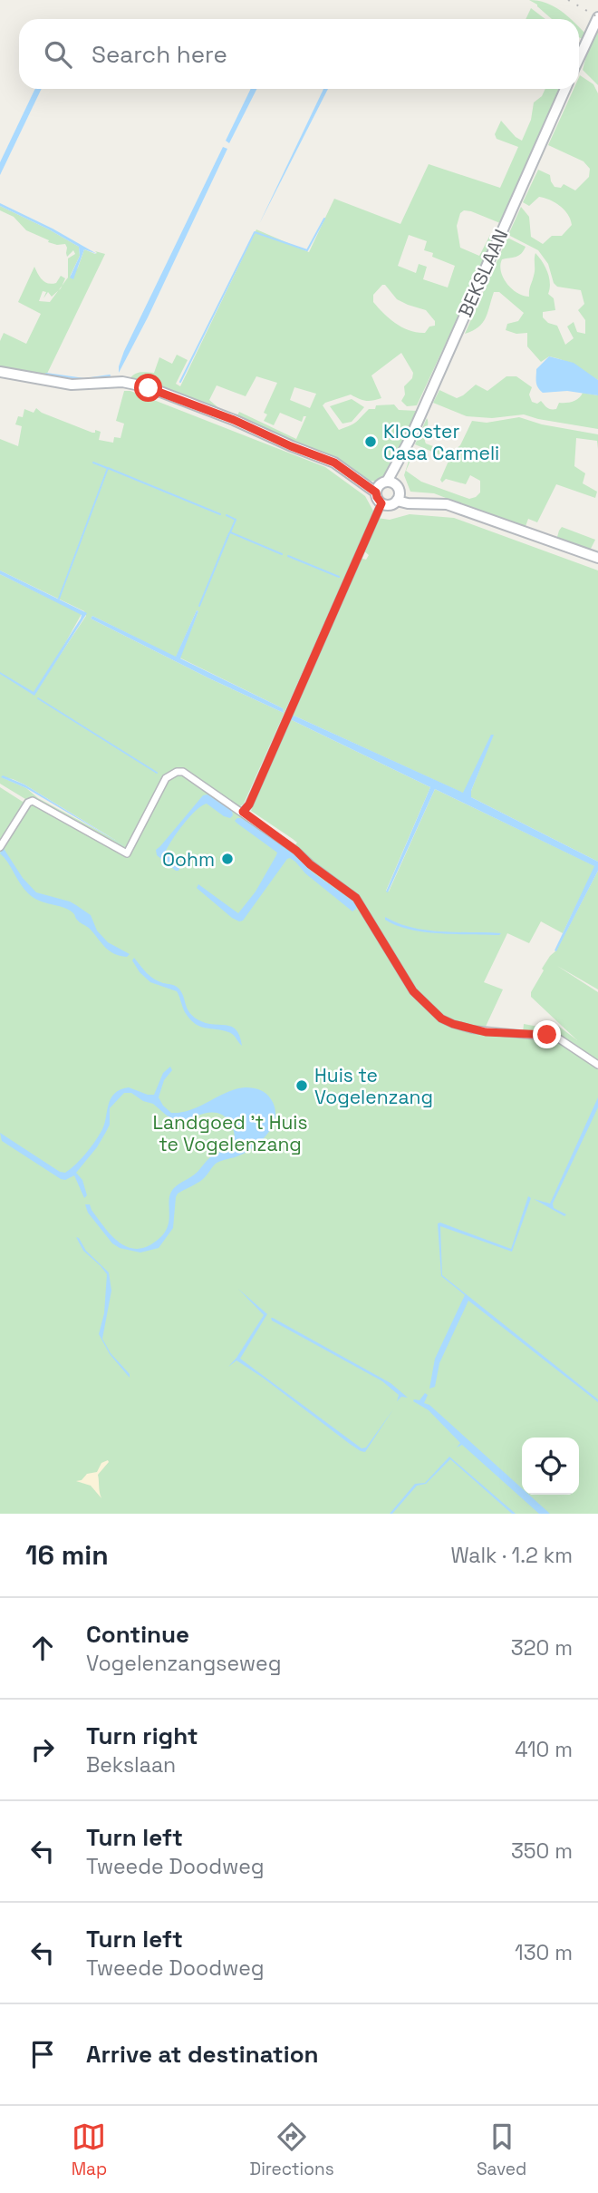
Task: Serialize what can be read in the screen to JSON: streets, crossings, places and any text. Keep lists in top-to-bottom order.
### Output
{
  "streets": {
    "main road": ["BEKSLAAN"]
  },
  "parks": ["Landgoed 't Huis te Vogelenzang"],
  "places": ["Klooster Casa Carmeli", "Oohm", "Huis te Vogelenzang"],
  "page": {
    "search": "Search here",
    "heading": ["16 min", "Walk · 1.2 km"],
    "list": [
      ["Continue", "Vogelenzangseweg", "320 m"],
      ["Turn right", "Bekslaan", "410 m"],
      ["Turn left", "Tweede Doodweg", "350 m"],
      ["Turn left", "Tweede Doodweg", "130 m"],
      "Arrive at destination"
    ],
    "nav": ["Map", "Directions", "Saved"]
  }
}
